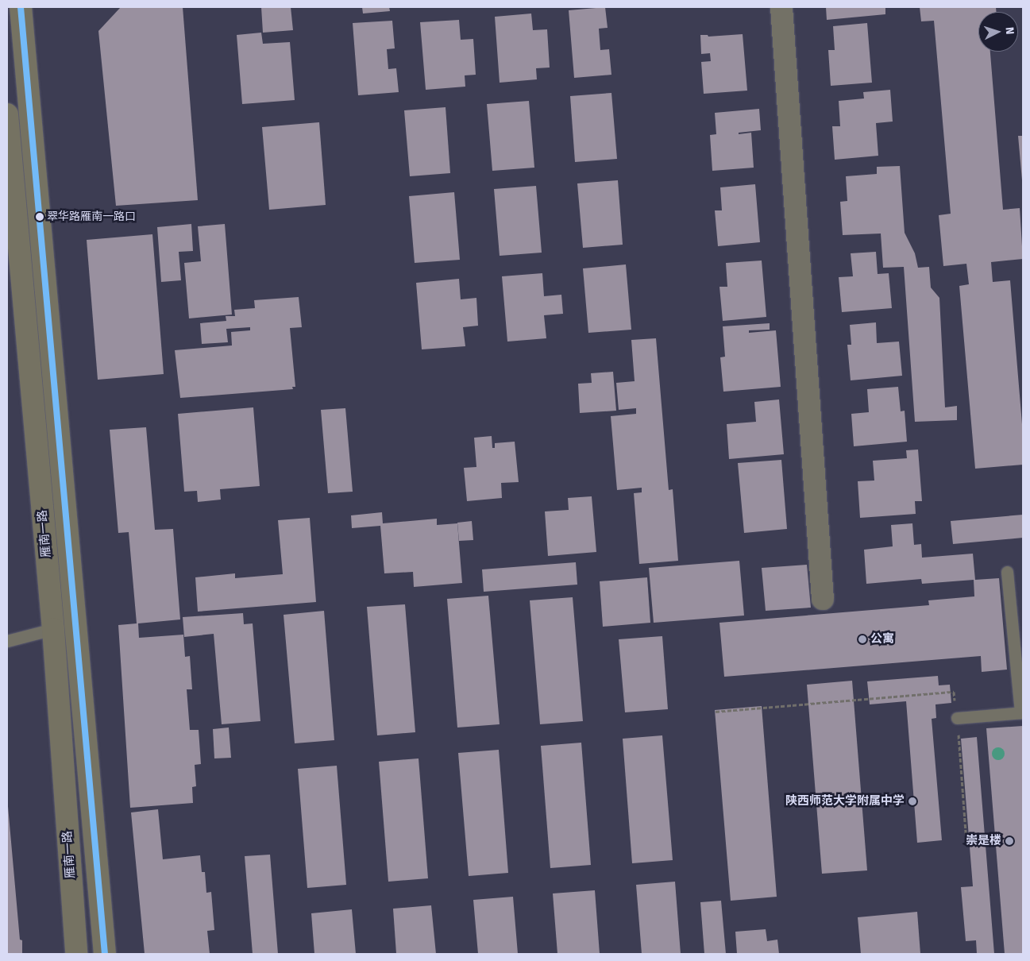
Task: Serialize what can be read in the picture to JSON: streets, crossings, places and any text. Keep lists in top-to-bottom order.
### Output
{
  "streets": {
    "main road": ["雁南一路"]
  },
  "places": [
    "翠华路雁南一路口",
    "公寓",
    "陕西师范大学附属中学",
    "崇是楼"
  ],
  "north": "right"
}
